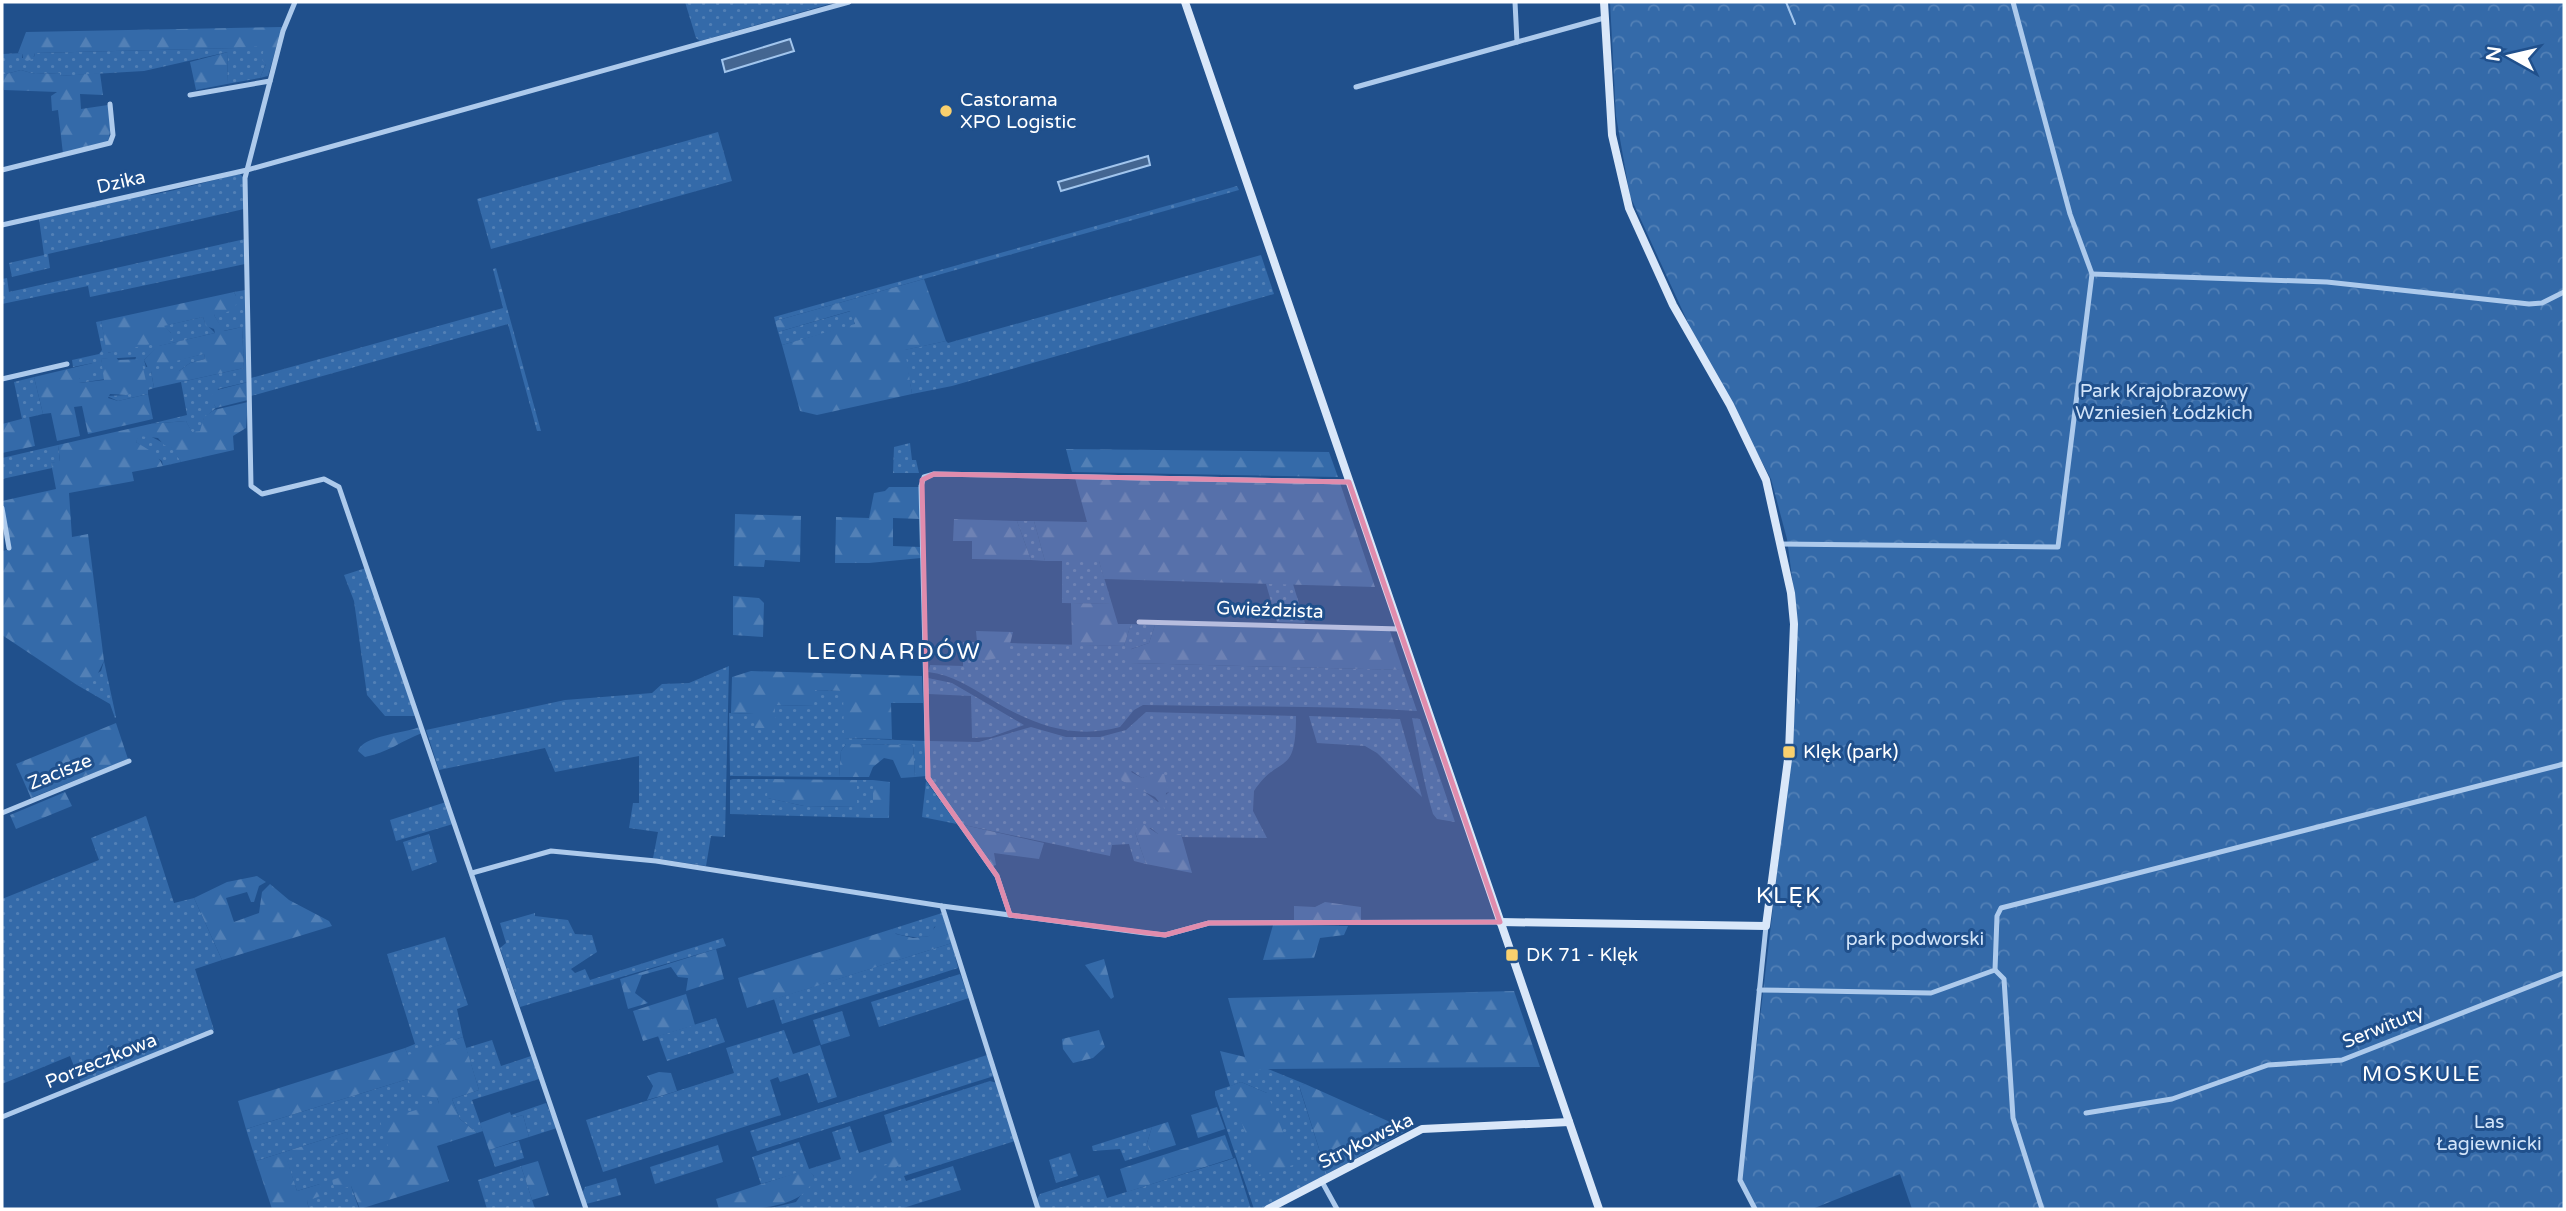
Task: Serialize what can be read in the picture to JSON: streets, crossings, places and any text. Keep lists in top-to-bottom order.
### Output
{
  "streets": {
    "street": [
      "Dzika",
      "Gwieździsta",
      "Zacisze",
      "Serwituty",
      "Porzeczkowa",
      "Strykowska"
    ]
  },
  "districts": ["LEONARDÓW", "KLĘK", "MOSKULE"],
  "parks": ["Park Krajobrazowy Wzniesień Łódzkich", "park podworski", "Las Łagiewnicki"],
  "places": {
    "other": ["Castorama XPO Logistic"],
    "transit": ["Klęk (park)", "DK 71 - Klęk"]
  },
  "north": "left"
}
